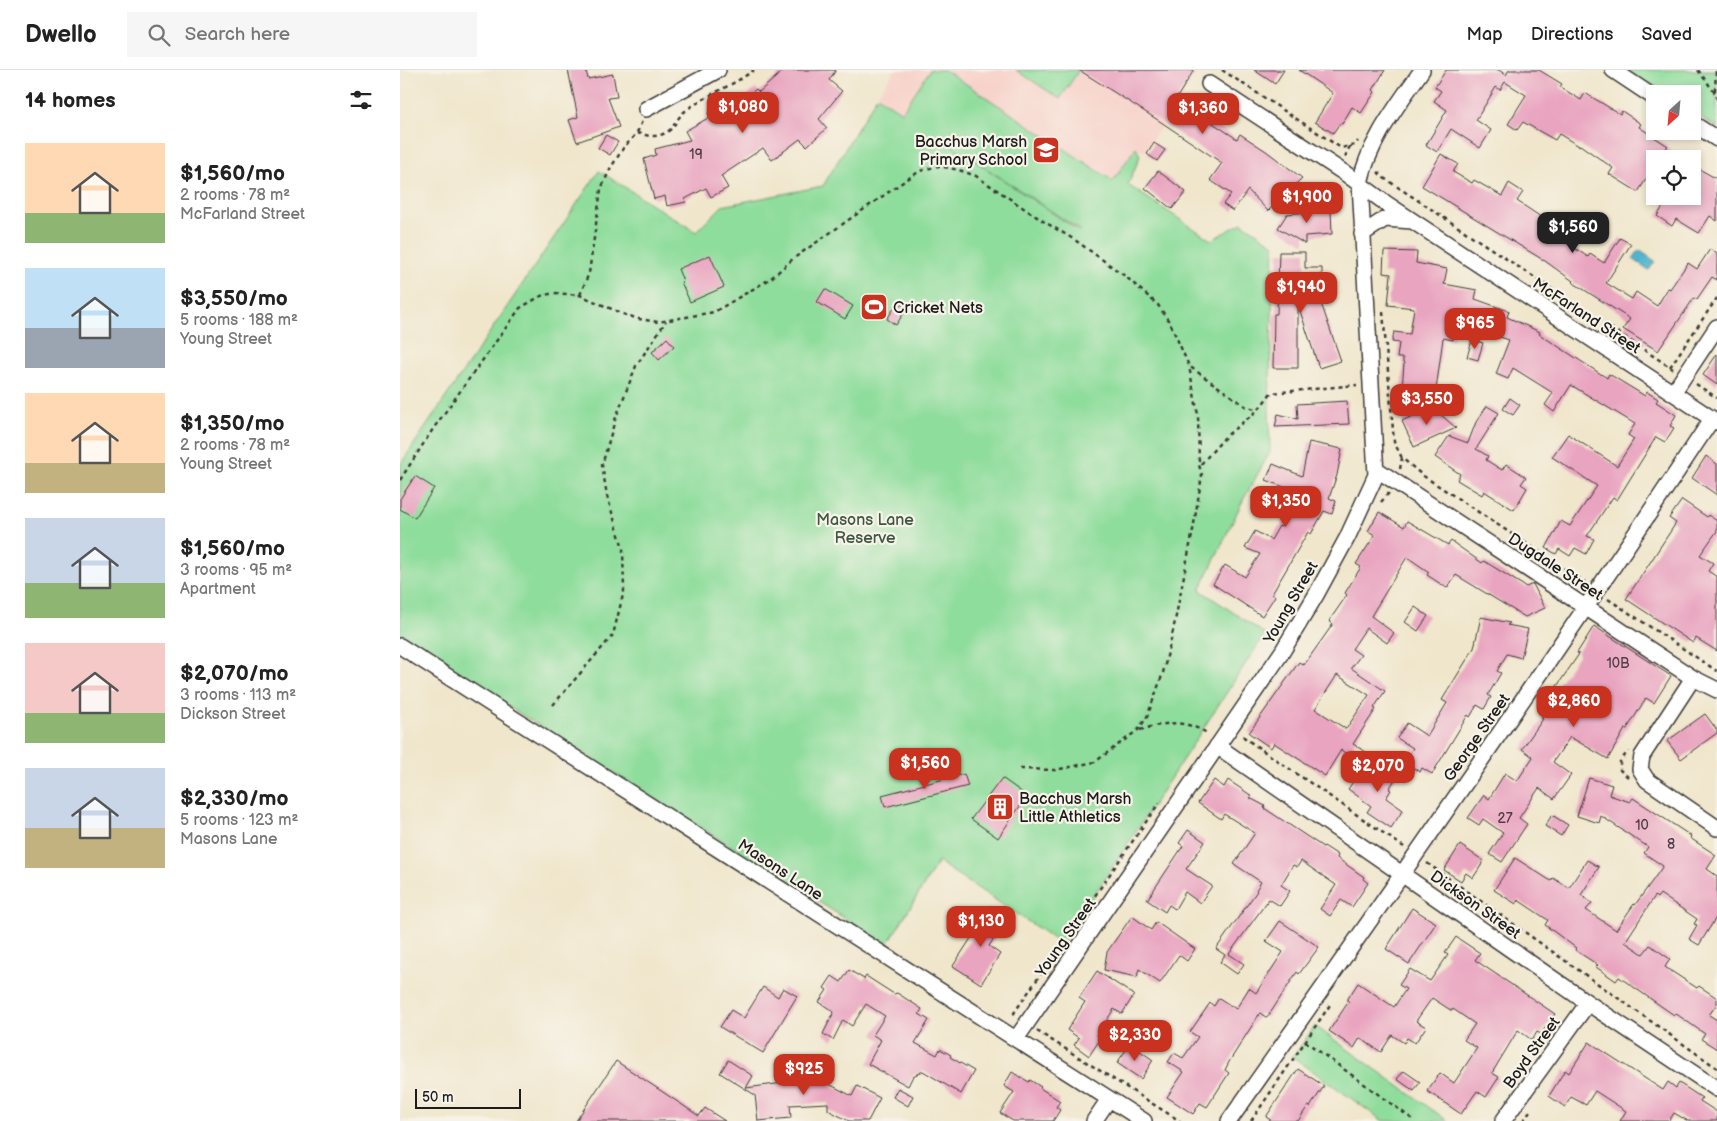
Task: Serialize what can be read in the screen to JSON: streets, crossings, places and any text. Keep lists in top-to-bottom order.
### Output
{
  "streets": {
    "street": [
      "McFarland Street",
      "Dugdale Street",
      "Young Street",
      "George Street",
      "Masons Lane",
      "Dickson Street",
      "Boyd Street"
    ]
  },
  "crossings": [
    ["McFarland Street", "Young Street"],
    ["McFarland Street", "George Street"],
    ["Dugdale Street", "Young Street"],
    ["Dugdale Street", "George Street"],
    ["Young Street", "Masons Lane"],
    ["Young Street", "Dickson Street"],
    ["George Street", "Dickson Street"],
    ["Dickson Street", "Boyd Street"]
  ],
  "parks": ["Masons Lane Reserve"],
  "places": {
    "school or university": ["Bacchus Marsh Primary School"],
    "sports": ["Cricket Nets"],
    "building": ["Bacchus Marsh Little Athletics"]
  },
  "house_numbers": [
    "19",
    "10B",
    "27",
    "10",
    "8"
  ],
  "scale_bar": "50 m",
  "north": "bottom left",
  "page": {
    "header": "Dwello",
    "search": "Search here",
    "nav": ["Map", "Directions", "Saved"],
    "heading": "14 homes",
    "price": [
      "$1,080",
      "$1,360",
      "$1,900",
      "$1,560",
      "$1,940",
      "$965",
      "$3,550",
      "$1,350",
      "$2,860",
      "$1,560",
      "$2,070",
      "$1,130",
      "$2,330",
      "$925"
    ],
    "list": [
      {
        "name": "$1,560/mo",
        "note": "2 rooms · 78 m² · McFarland Street"
      },
      {
        "name": "$3,550/mo",
        "note": "5 rooms · 188 m² · Young Street"
      },
      {
        "name": "$1,350/mo",
        "note": "2 rooms · 78 m² · Young Street"
      },
      {
        "name": "$1,560/mo",
        "note": "3 rooms · 95 m² · Apartment"
      },
      {
        "name": "$2,070/mo",
        "note": "3 rooms · 113 m² · Dickson Street"
      },
      {
        "name": "$2,330/mo",
        "note": "5 rooms · 123 m² · Masons Lane"
      }
    ],
    "scale": "50 m"
  }
}
